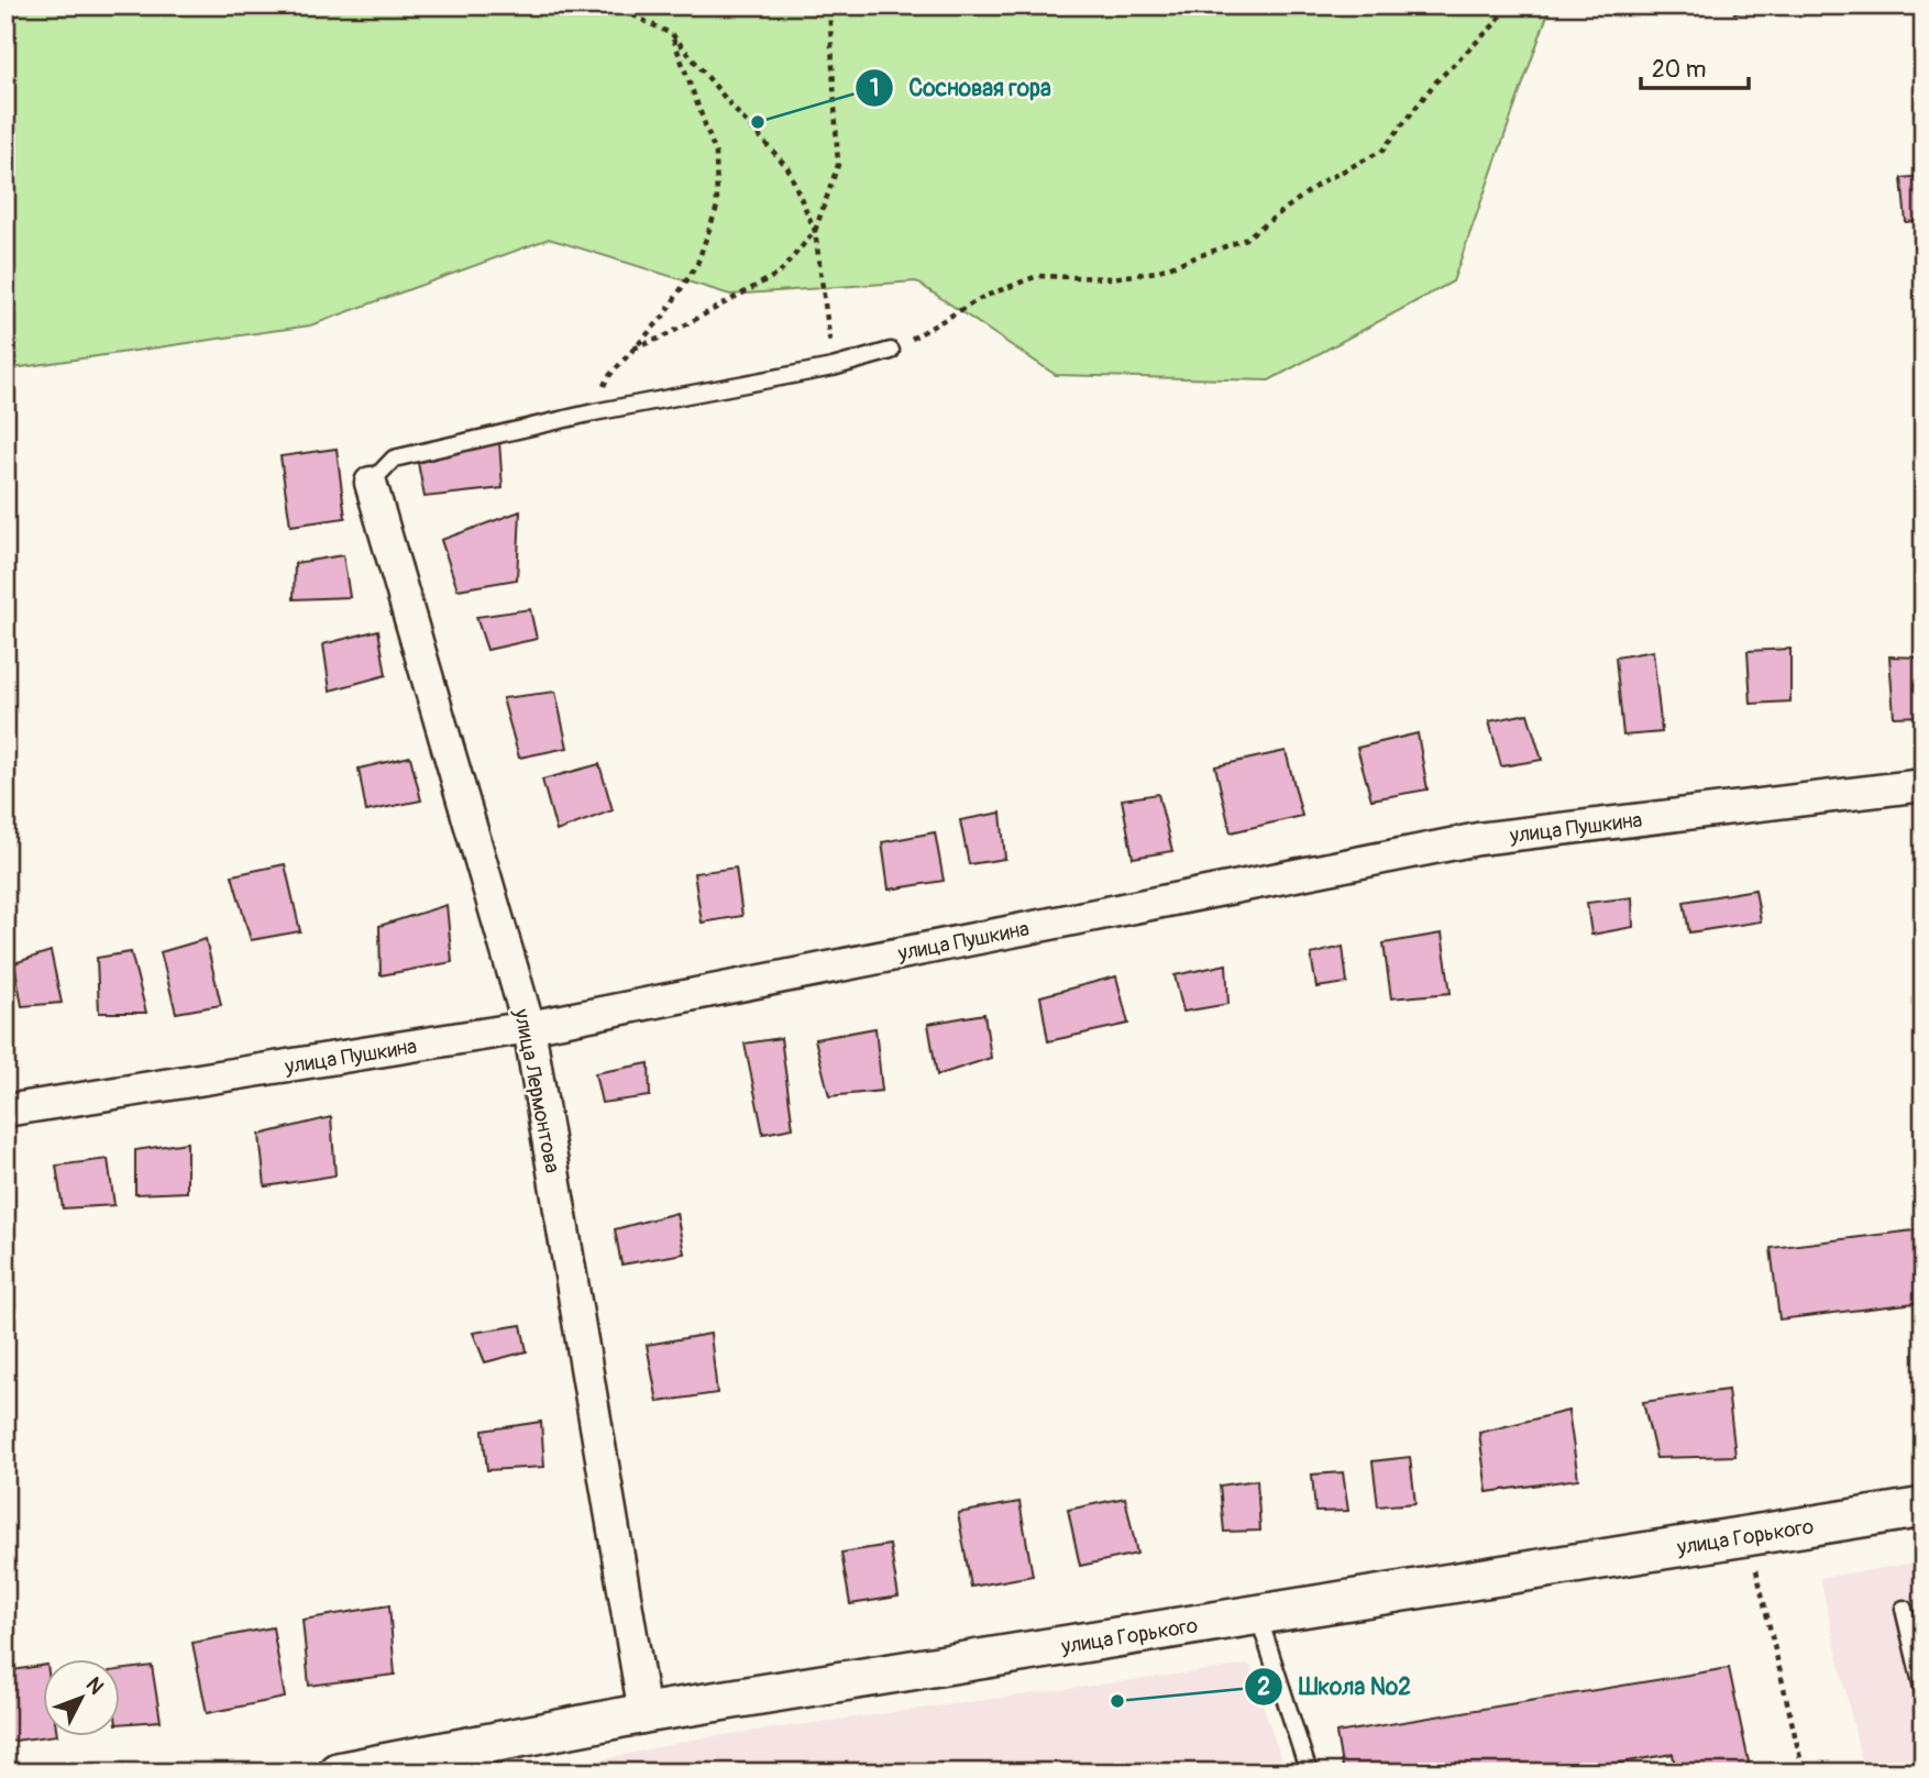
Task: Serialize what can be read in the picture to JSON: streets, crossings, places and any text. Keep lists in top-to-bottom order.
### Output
{
  "streets": {
    "street": ["улица Пушкина", "улица Лермонтова", "улица Горького"]
  },
  "crossings": [
    ["улица Пушкина", "улица Лермонтова"],
    ["улица Лермонтова", "улица Горького"]
  ],
  "places": ["Сосновая гора", "Школа №2"],
  "scale_bar": "20 m",
  "north": "top right"
}
